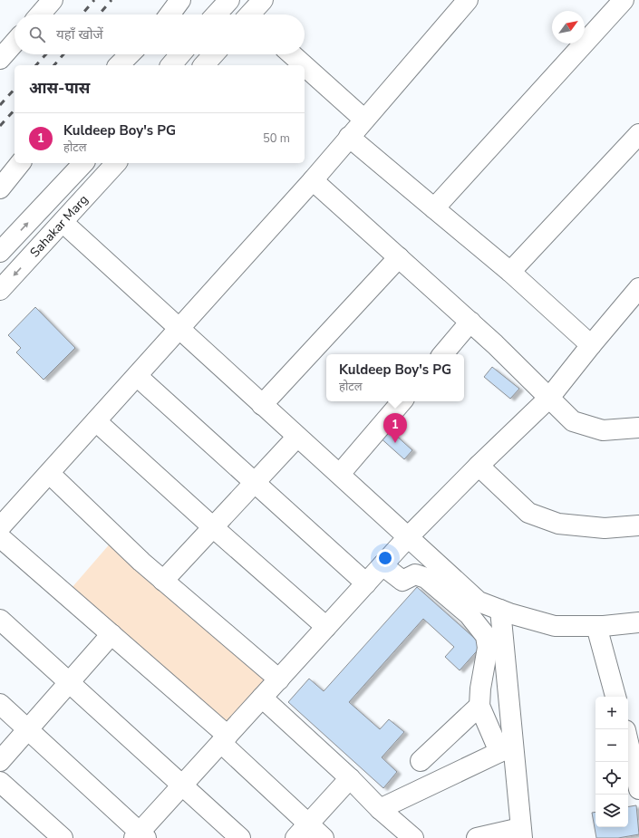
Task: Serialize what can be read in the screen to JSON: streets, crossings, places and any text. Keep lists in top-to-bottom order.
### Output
{
  "streets": {
    "street": ["Sahakar Marg"]
  },
  "north": "top right",
  "page": {
    "search": "यहाँ खोजें",
    "heading": "आस-पास",
    "list": [
      {
        "mark": "1",
        "name": "Kuldeep Boy's PG",
        "note": "होटल",
        "value": "50 m"
      }
    ],
    "popup": ["Kuldeep Boy's PG", "होटल"],
    "pins": "1",
    "map_buttons": ["+", "−"]
  }
}
